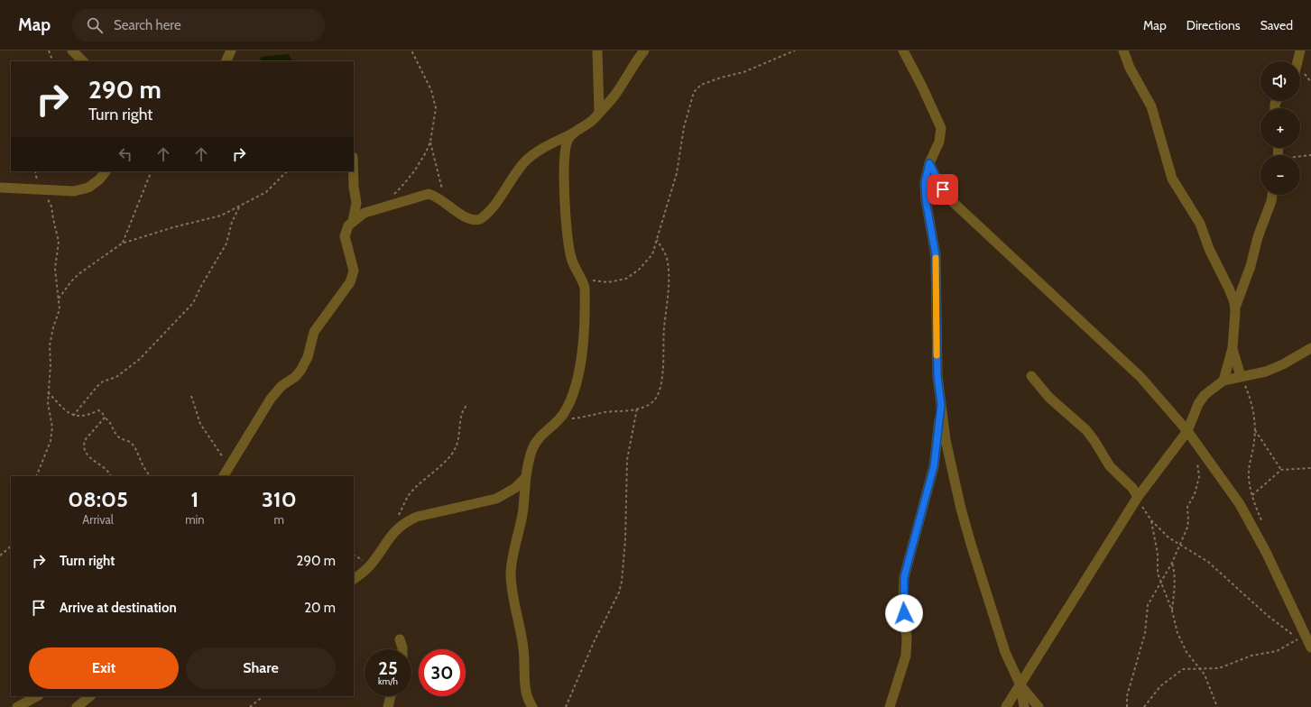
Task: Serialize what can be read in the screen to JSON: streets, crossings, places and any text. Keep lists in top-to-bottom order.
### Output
{
  "page": {
    "header": "Map",
    "search": "Search here",
    "nav": ["Map", "Directions", "Saved"],
    "map_buttons": ["+", "−"],
    "turn": ["290 m", "Turn right"],
    "eta": [
      "08:05",
      "Arrival",
      "1",
      "min",
      "310",
      "m"
    ],
    "list": [
      {
        "name": "Turn right",
        "value": "290 m"
      },
      {
        "name": "Arrive at destination",
        "value": "20 m"
      }
    ],
    "buttons": ["Exit", "Share"],
    "speed": "25 km/h",
    "limit": "30"
  }
}
